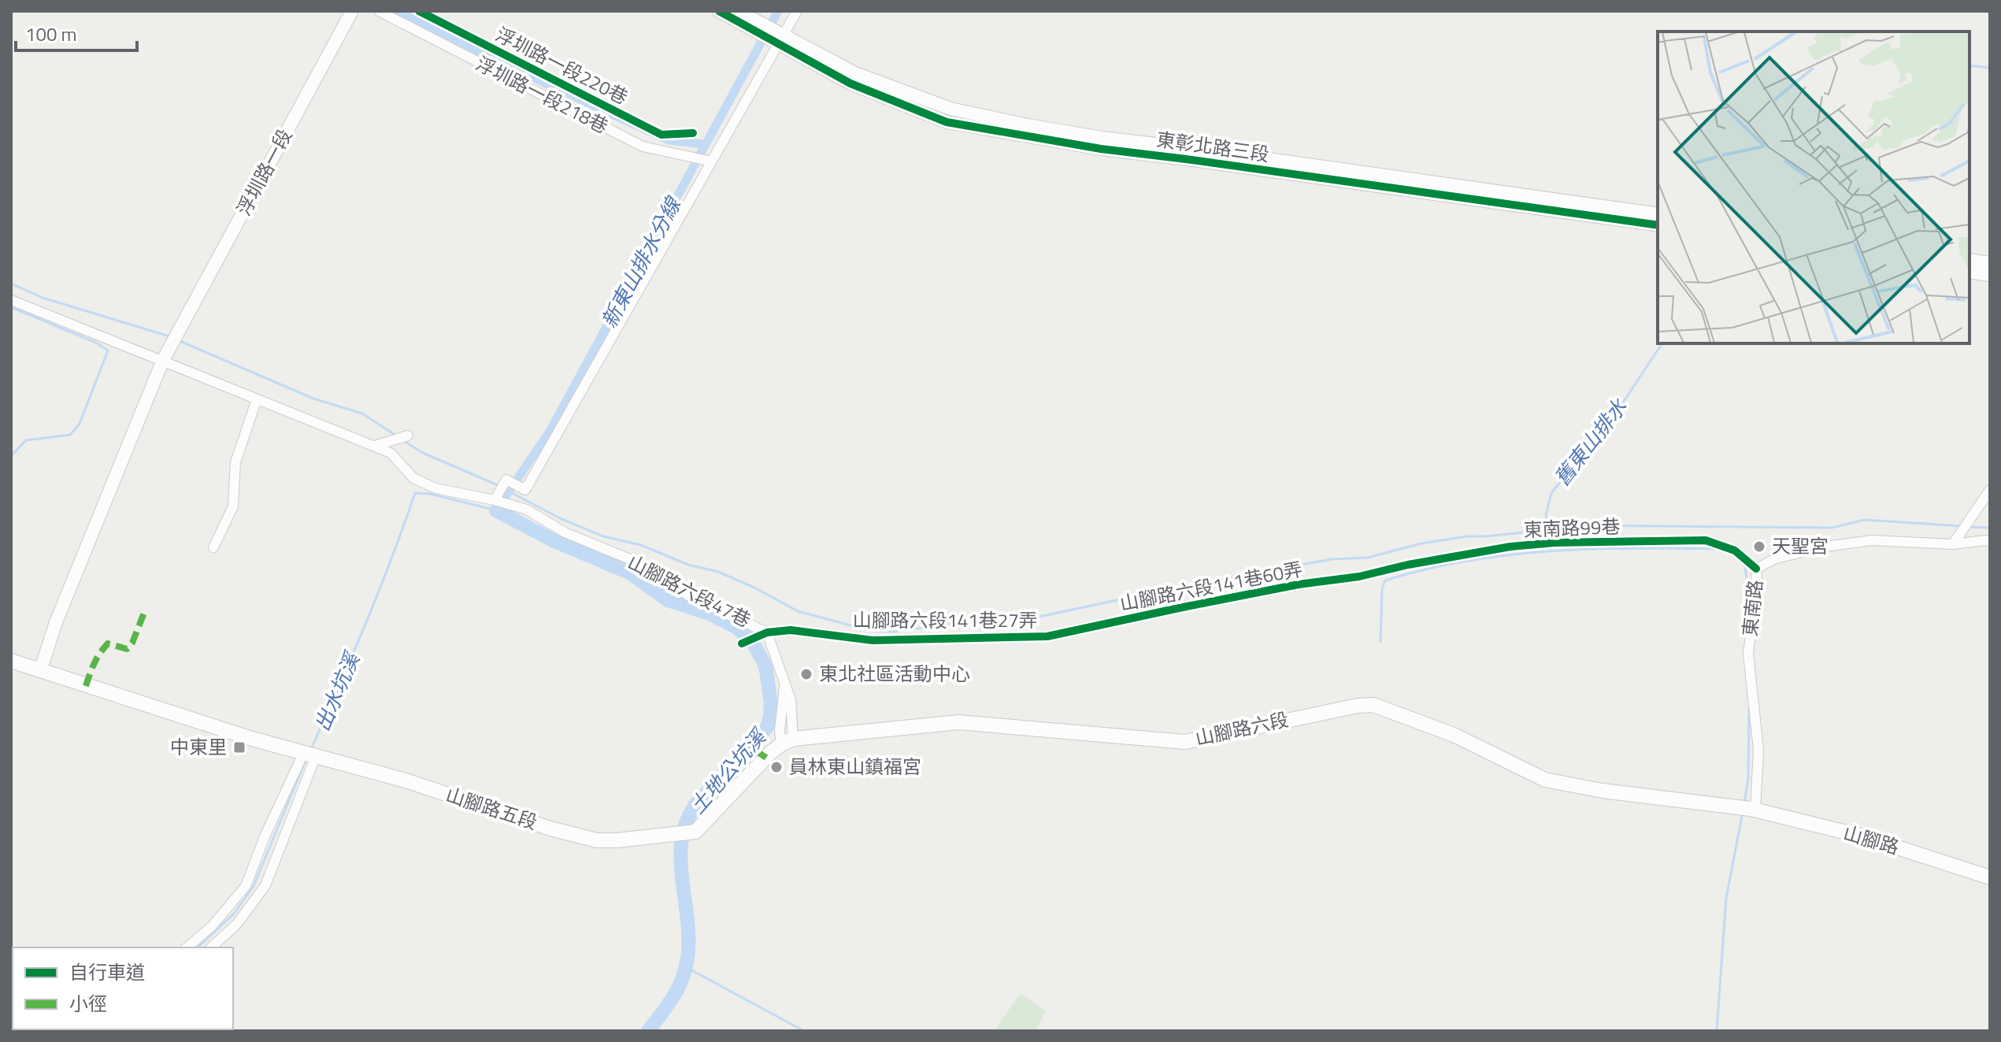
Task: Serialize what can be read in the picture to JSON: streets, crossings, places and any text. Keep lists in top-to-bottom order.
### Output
{
  "streets": {
    "main road": ["山腳路六段", "山腳路五段", "山腳路"],
    "street": [
      "浮圳路一段218巷",
      "東彰北路三段",
      "浮圳路一段",
      "東南路99巷",
      "山腳路六段141巷60弄",
      "山腳路六段47巷",
      "東南路",
      "山腳路六段141巷27弄"
    ],
    "cycle path": ["浮圳路一段220巷"]
  },
  "crossings": [
    ["浮圳路一段", "山腳路六段47巷"],
    ["浮圳路一段", "山腳路五段"],
    ["東南路99巷", "山腳路六段141巷60弄"],
    ["東南路99巷", "東南路"],
    ["山腳路六段141巷60弄", "山腳路六段141巷27弄"],
    ["山腳路六段47巷", "山腳路六段141巷27弄"],
    ["山腳路六段47巷", "山腳路六段"],
    ["山腳路六段47巷", "山腳路五段"],
    ["東南路", "山腳路六段"],
    ["東南路", "山腳路"],
    ["山腳路六段", "山腳路五段"],
    ["山腳路六段", "山腳路"]
  ],
  "water": [
    "新東山排水分線",
    "舊東山排水",
    "出水坑溪",
    "土地公坑溪"
  ],
  "places": {
    "other": ["天聖宮", "東北社區活動中心", "員林東山鎮福宮"],
    "transit": ["中東里"]
  },
  "legend": ["自行車道", "小徑"],
  "scale_bar": "100 m"
}
